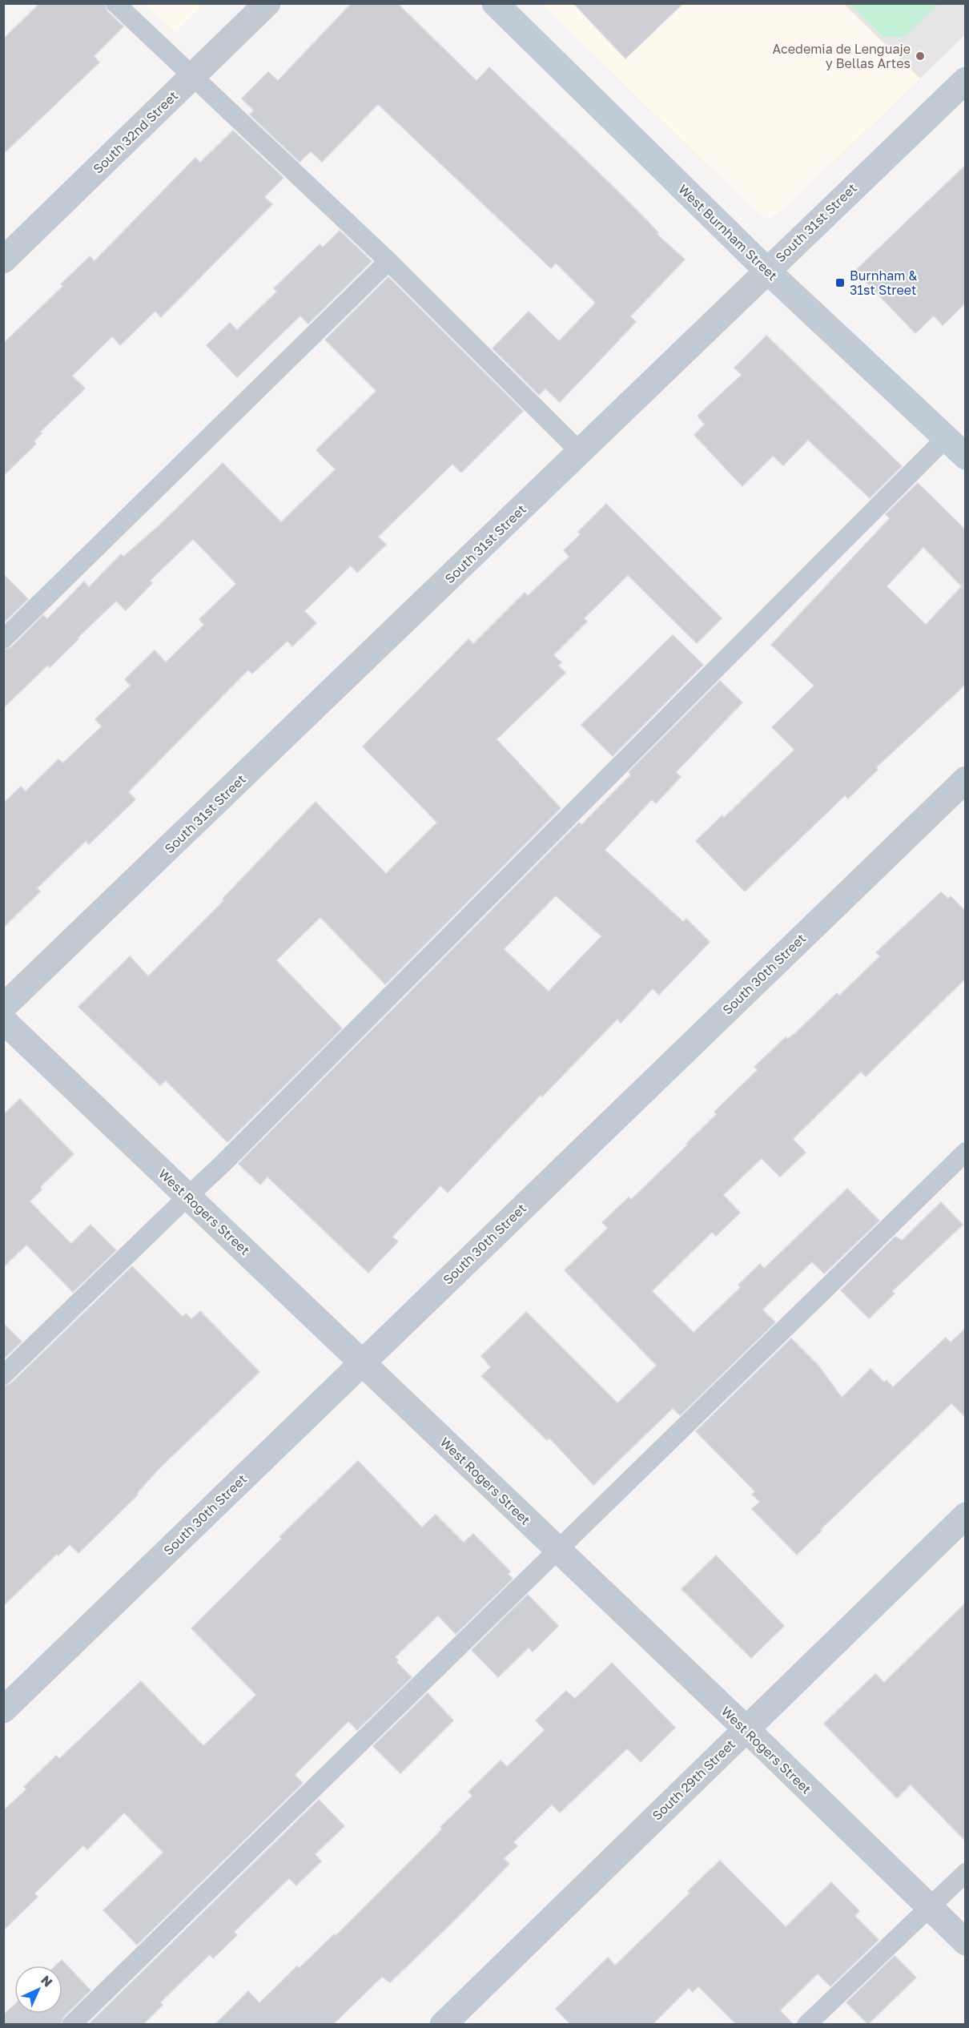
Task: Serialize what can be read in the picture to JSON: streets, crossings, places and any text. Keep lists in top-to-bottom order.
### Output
{
  "streets": {
    "street": [
      "South 32nd Street",
      "South 31st Street",
      "West Burnham Street",
      "South 30th Street",
      "West Rogers Street",
      "South 29th Street"
    ]
  },
  "crossings": [
    ["South 31st Street", "West Burnham Street"],
    ["South 30th Street", "West Rogers Street"],
    ["West Rogers Street", "South 29th Street"]
  ],
  "places": {
    "other": ["Acedemia de Lenguaje y Bellas Artes"],
    "transit": ["Burnham & 31st Street"]
  },
  "north": "top right"
}
